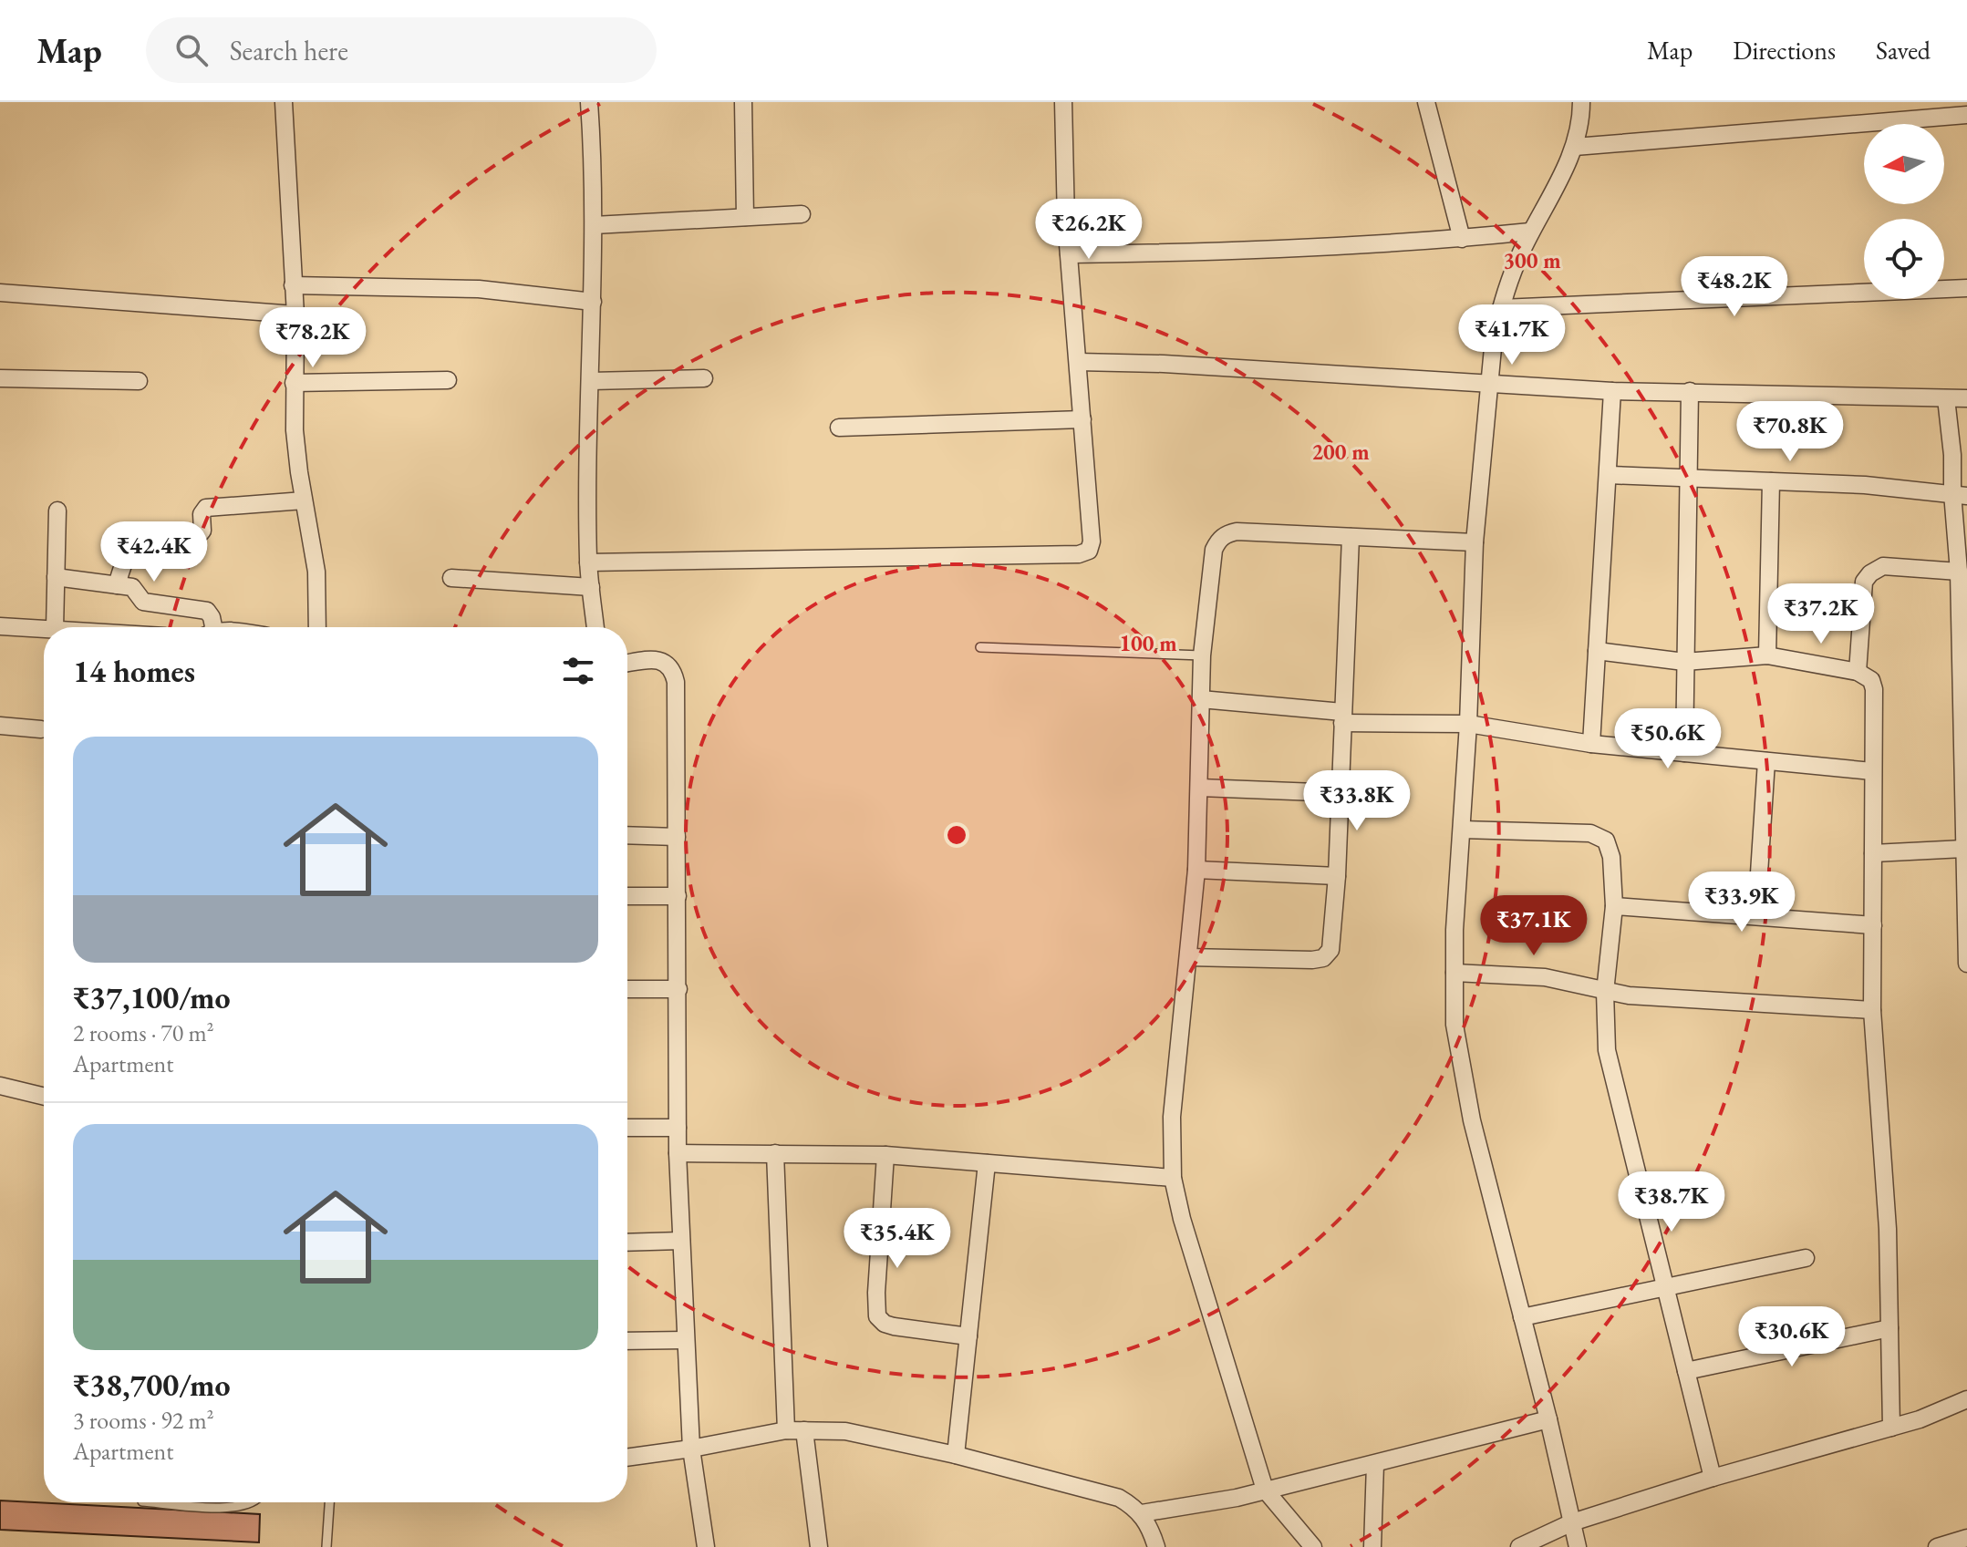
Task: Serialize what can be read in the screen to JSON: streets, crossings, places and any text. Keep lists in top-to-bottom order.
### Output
{
  "north": "left",
  "page": {
    "header": "Map",
    "search": "Search here",
    "nav": ["Map", "Directions", "Saved"],
    "price": [
      "₹26.2K",
      "₹48.2K",
      "₹41.7K",
      "₹78.2K",
      "₹70.8K",
      "₹42.4K",
      "₹37.2K",
      "₹50.6K",
      "₹33.8K",
      "₹33.9K",
      "₹37.1K",
      "₹38.7K",
      "₹35.4K",
      "₹30.6K"
    ],
    "heading": "14 homes",
    "list": [
      {
        "name": "₹37,100/mo",
        "note": "2 rooms · 70 m² · Apartment"
      },
      {
        "name": "₹38,700/mo",
        "note": "3 rooms · 92 m² · Apartment"
      }
    ]
  },
  "rings": ["300 m", "200 m", "100 m"]
}
